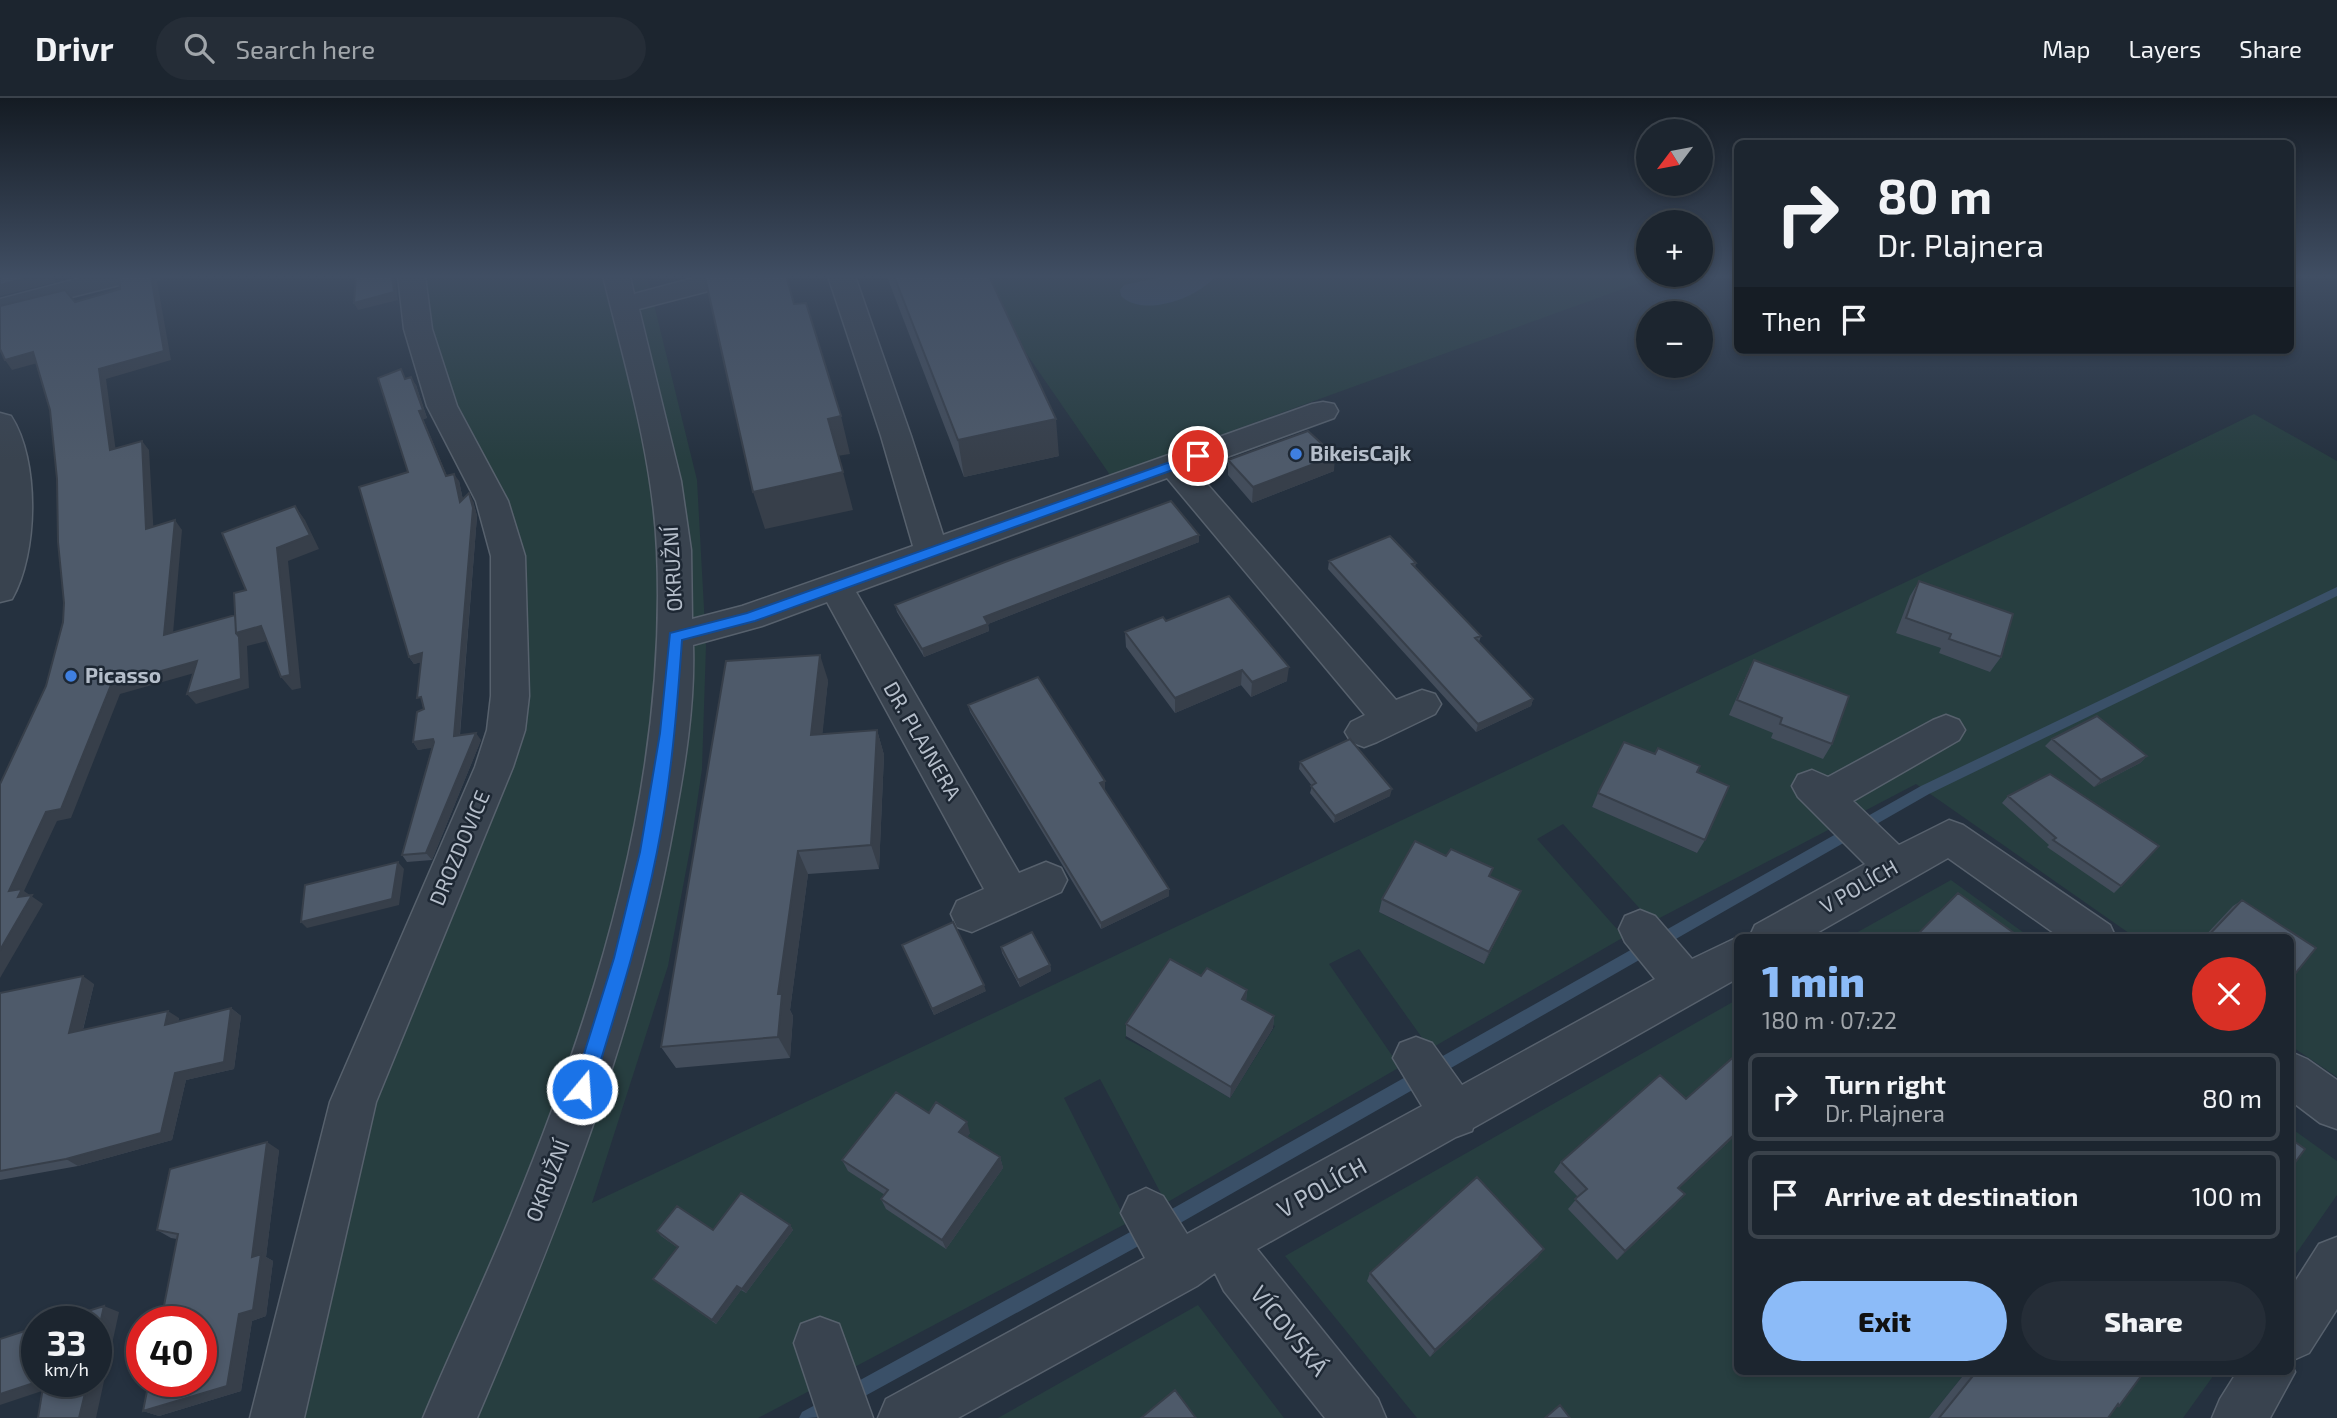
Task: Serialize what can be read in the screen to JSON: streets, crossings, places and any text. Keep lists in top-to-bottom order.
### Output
{
  "streets": {
    "street": [
      "OKRUŽNÍ",
      "DR. PLAJNERA",
      "DROZDOVICE",
      "V POLÍCH",
      "VÍCOVSKÁ"
    ]
  },
  "crossings": [
    ["V POLÍCH", "VÍCOVSKÁ"]
  ],
  "places": ["BikeisCajk", "Picasso"],
  "north": "bottom left",
  "page": {
    "header": "Drivr",
    "search": "Search here",
    "nav": ["Map", "Layers", "Share"],
    "map_buttons": ["+", "−"],
    "turn": ["80 m", "Dr. Plajnera"],
    "then": "Then",
    "heading": ["1 min", "180 m · 07:22"],
    "list": [
      {
        "name": "Turn right",
        "note": "Dr. Plajnera",
        "value": "80 m"
      },
      {
        "name": "Arrive at destination",
        "value": "100 m"
      }
    ],
    "buttons": ["Exit", "Share"],
    "speed": "33 km/h",
    "limit": "40"
  }
}
